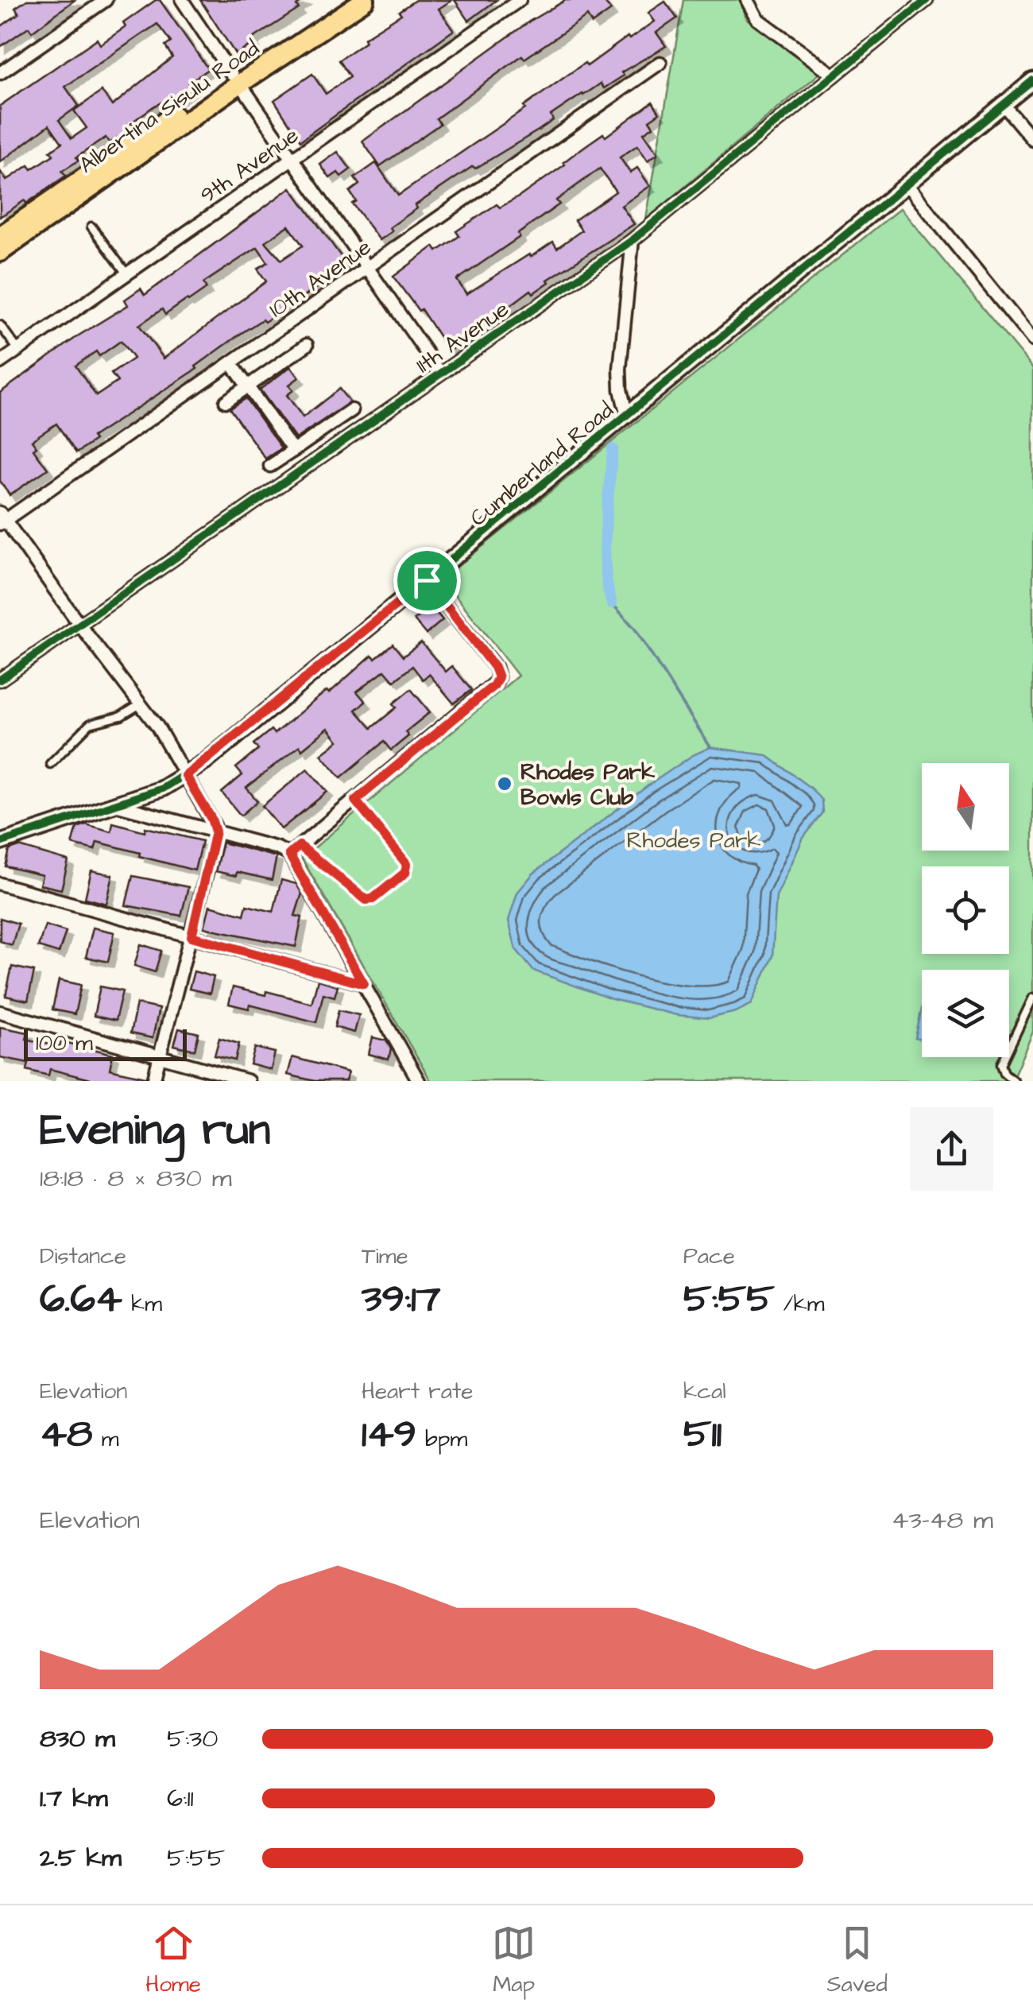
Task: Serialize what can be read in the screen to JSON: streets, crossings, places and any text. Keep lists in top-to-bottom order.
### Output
{
  "streets": {
    "main road": ["Albertina Sisulu Road"],
    "street": [
      "9th Avenue",
      "10th Avenue",
      "11th Avenue",
      "Cumberland Road"
    ]
  },
  "parks": ["Rhodes Park"],
  "places": ["Rhodes Park Bowls Club"],
  "scale_bar": "100 m",
  "north": "top",
  "page": {
    "scale": "100 m",
    "heading": ["Evening run", "18:18 · 8 × 830 m"],
    "stats": [
      ["Distance", "6.64 km"],
      ["Time", "39:17"],
      ["Pace", "5:55 /km"],
      ["Elevation", "48 m"],
      ["Heart rate", "149 bpm"],
      ["kcal", "511"]
    ],
    "chart": ["Elevation", "43–48 m"],
    "list": [
      {
        "name": "830 m",
        "note": "5:30"
      },
      {
        "name": "1.7 km",
        "note": "6:11"
      },
      {
        "name": "2.5 km",
        "note": "5:55"
      }
    ],
    "tabs": ["Home", "Map", "Saved"]
  }
}
